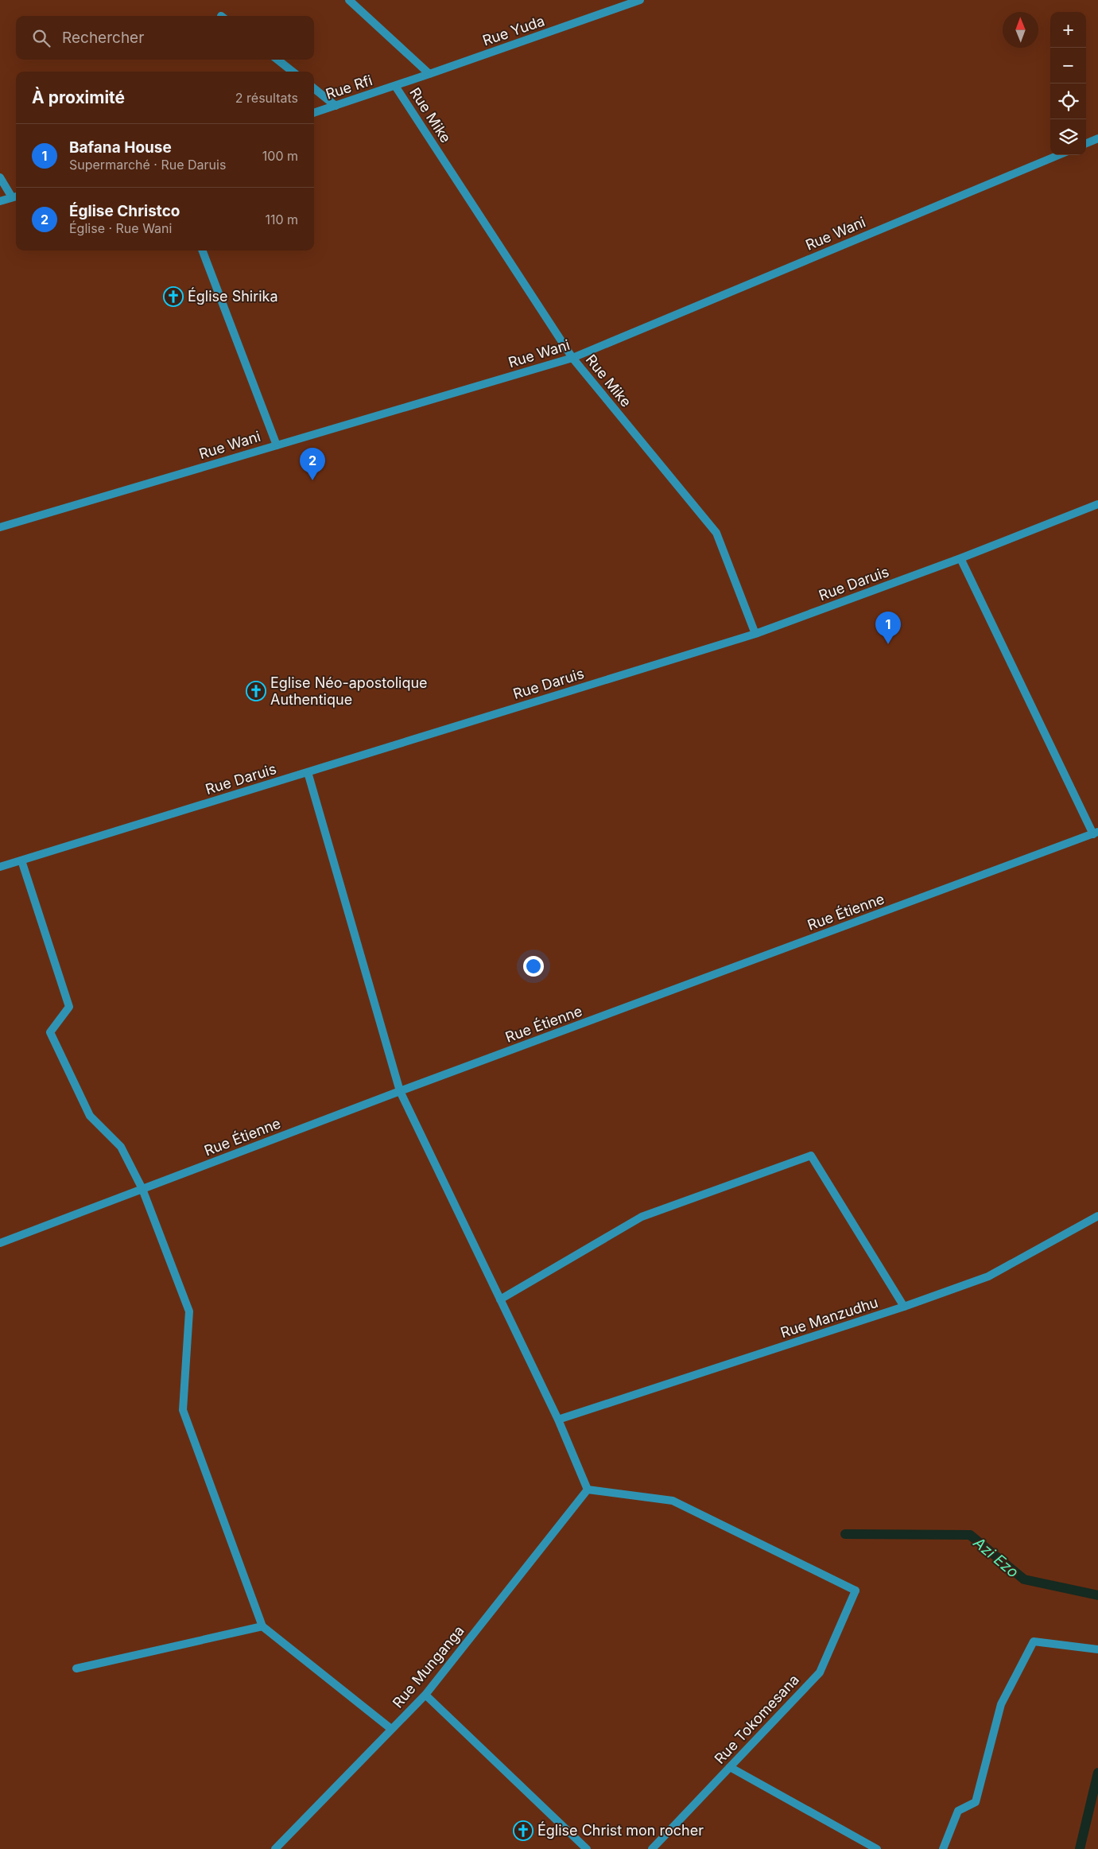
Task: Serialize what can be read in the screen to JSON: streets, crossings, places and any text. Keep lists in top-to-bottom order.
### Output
{
  "streets": {
    "street": [
      "Rue Yuda",
      "Rue Rfi",
      "Rue Mike",
      "Rue Wani",
      "Rue Daruis",
      "Rue Étienne",
      "Rue Manzudhu",
      "Rue Munganga",
      "Rue Tokomesana"
    ]
  },
  "crossings": [
    ["Rue Yuda", "Rue Rfi"],
    ["Rue Yuda", "Rue Mike"],
    ["Rue Rfi", "Rue Mike"],
    ["Rue Mike", "Rue Wani"],
    ["Rue Mike", "Rue Daruis"],
    ["Rue Munganga", "Rue Tokomesana"]
  ],
  "water": ["Azi Ezo"],
  "places": {
    "church": ["Église Shirika", "Eglise Néo-apostolique Authentique", "Église Christ mon rocher"]
  },
  "north": "top",
  "page": {
    "map_buttons": ["+", "−"],
    "search": "Rechercher",
    "heading": ["À proximité", "2 résultats"],
    "list": [
      {
        "mark": "1",
        "name": "Bafana House",
        "note": "Supermarché · Rue Daruis",
        "value": "100 m"
      },
      {
        "mark": "2",
        "name": "Église Christco",
        "note": "Église · Rue Wani",
        "value": "110 m"
      }
    ],
    "pins": ["2", "1"]
  }
}
